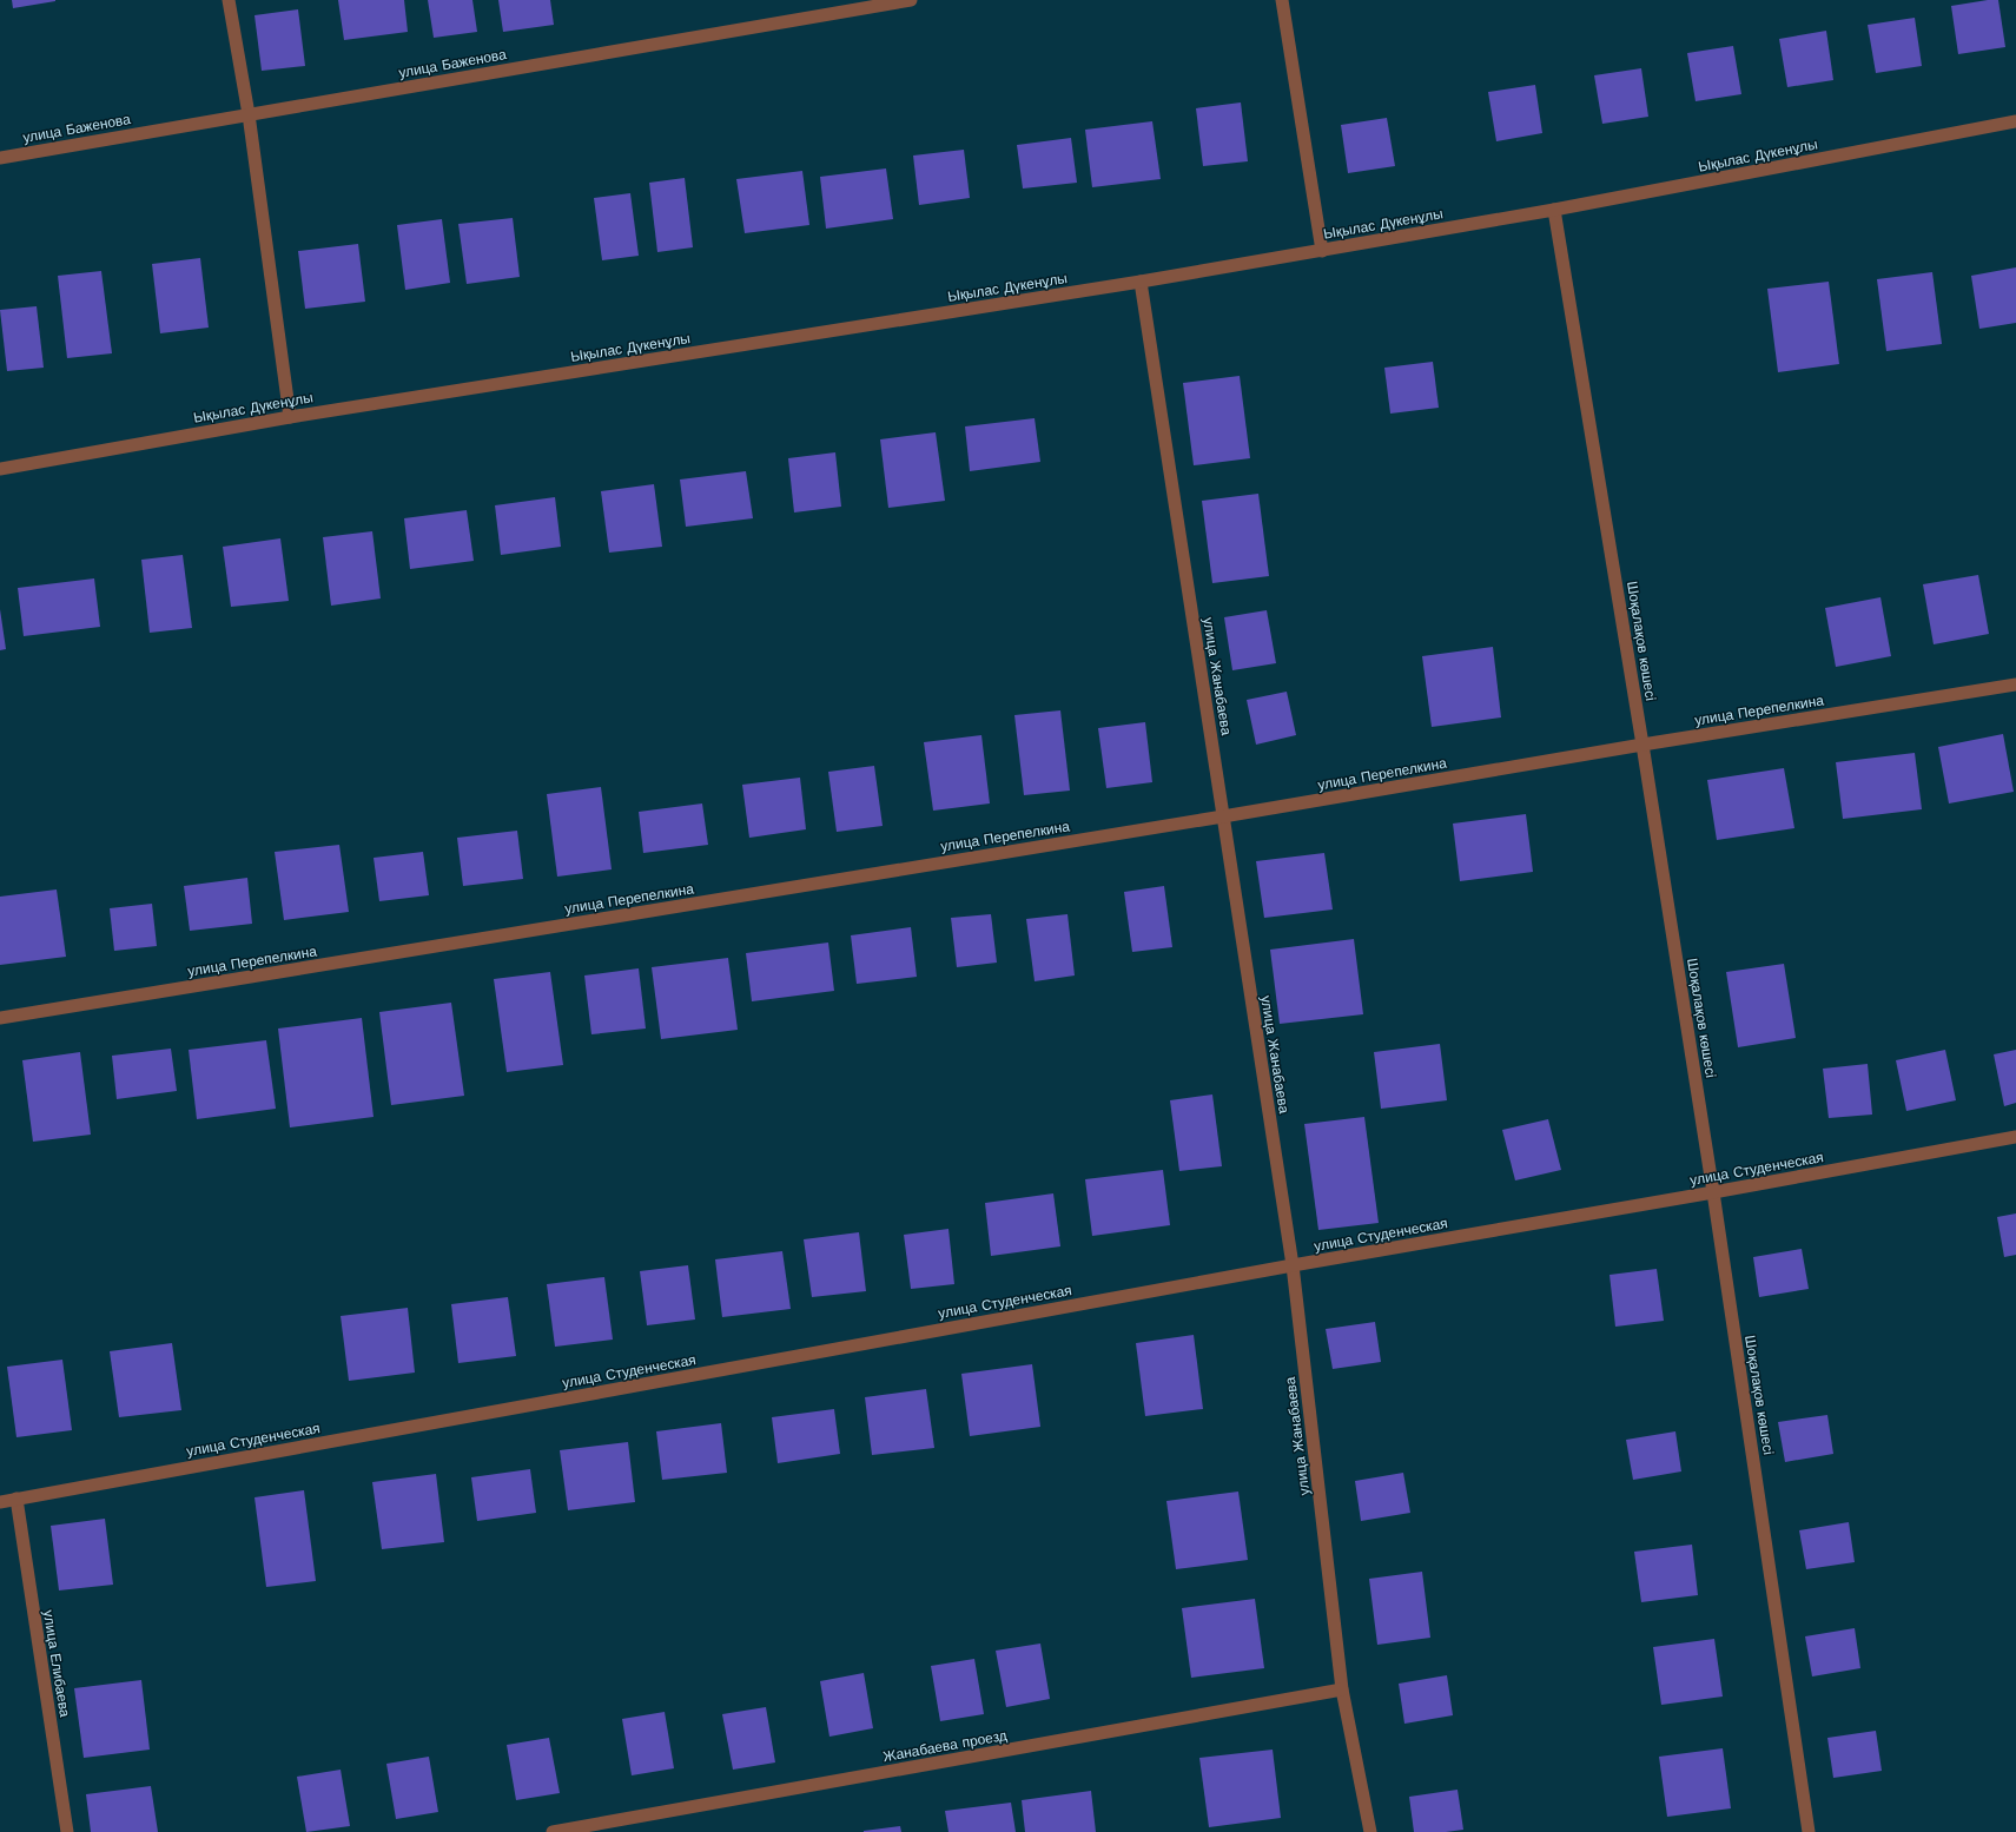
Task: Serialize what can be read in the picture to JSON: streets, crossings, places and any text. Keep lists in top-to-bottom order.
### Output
{
  "streets": {
    "street": [
      "улица Баженова",
      "Ықылас Дүкенұлы",
      "Шоқалақов көшесі",
      "улица Жанабаева",
      "улица Перепелкина",
      "улица Студенческая",
      "улица Елибаева",
      "Жанабаева проезд"
    ]
  },
  "crossings": [
    ["Ықылас Дүкенұлы", "Шоқалақов көшесі"],
    ["Ықылас Дүкенұлы", "улица Жанабаева"],
    ["Шоқалақов көшесі", "улица Перепелкина"],
    ["Шоқалақов көшесі", "улица Студенческая"],
    ["улица Жанабаева", "улица Перепелкина"],
    ["улица Жанабаева", "улица Студенческая"],
    ["улица Жанабаева", "Жанабаева проезд"],
    ["улица Студенческая", "улица Елибаева"]
  ]
}
